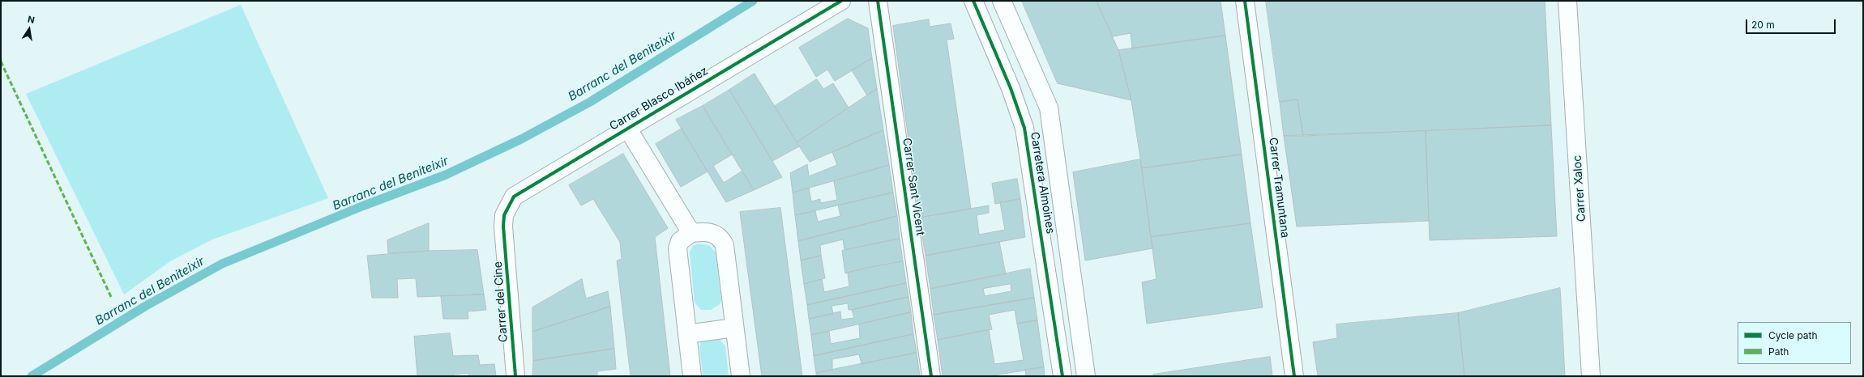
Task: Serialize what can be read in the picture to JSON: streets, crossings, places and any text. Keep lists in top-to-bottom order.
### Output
{
  "streets": {
    "street": [
      "Carrer Blasco Ibáñez",
      "Carretera Almoines",
      "Carrer Sant Vicent",
      "Carrer Tramuntana",
      "Carrer Xaloc",
      "Carrer del Cine"
    ]
  },
  "crossings": [
    ["Carrer Blasco Ibáñez", "Carrer del Cine"]
  ],
  "water": ["Barranc del Beniteixir"],
  "legend": ["Cycle path", "Path"],
  "scale_bar": "20 m",
  "north": "top"
}
